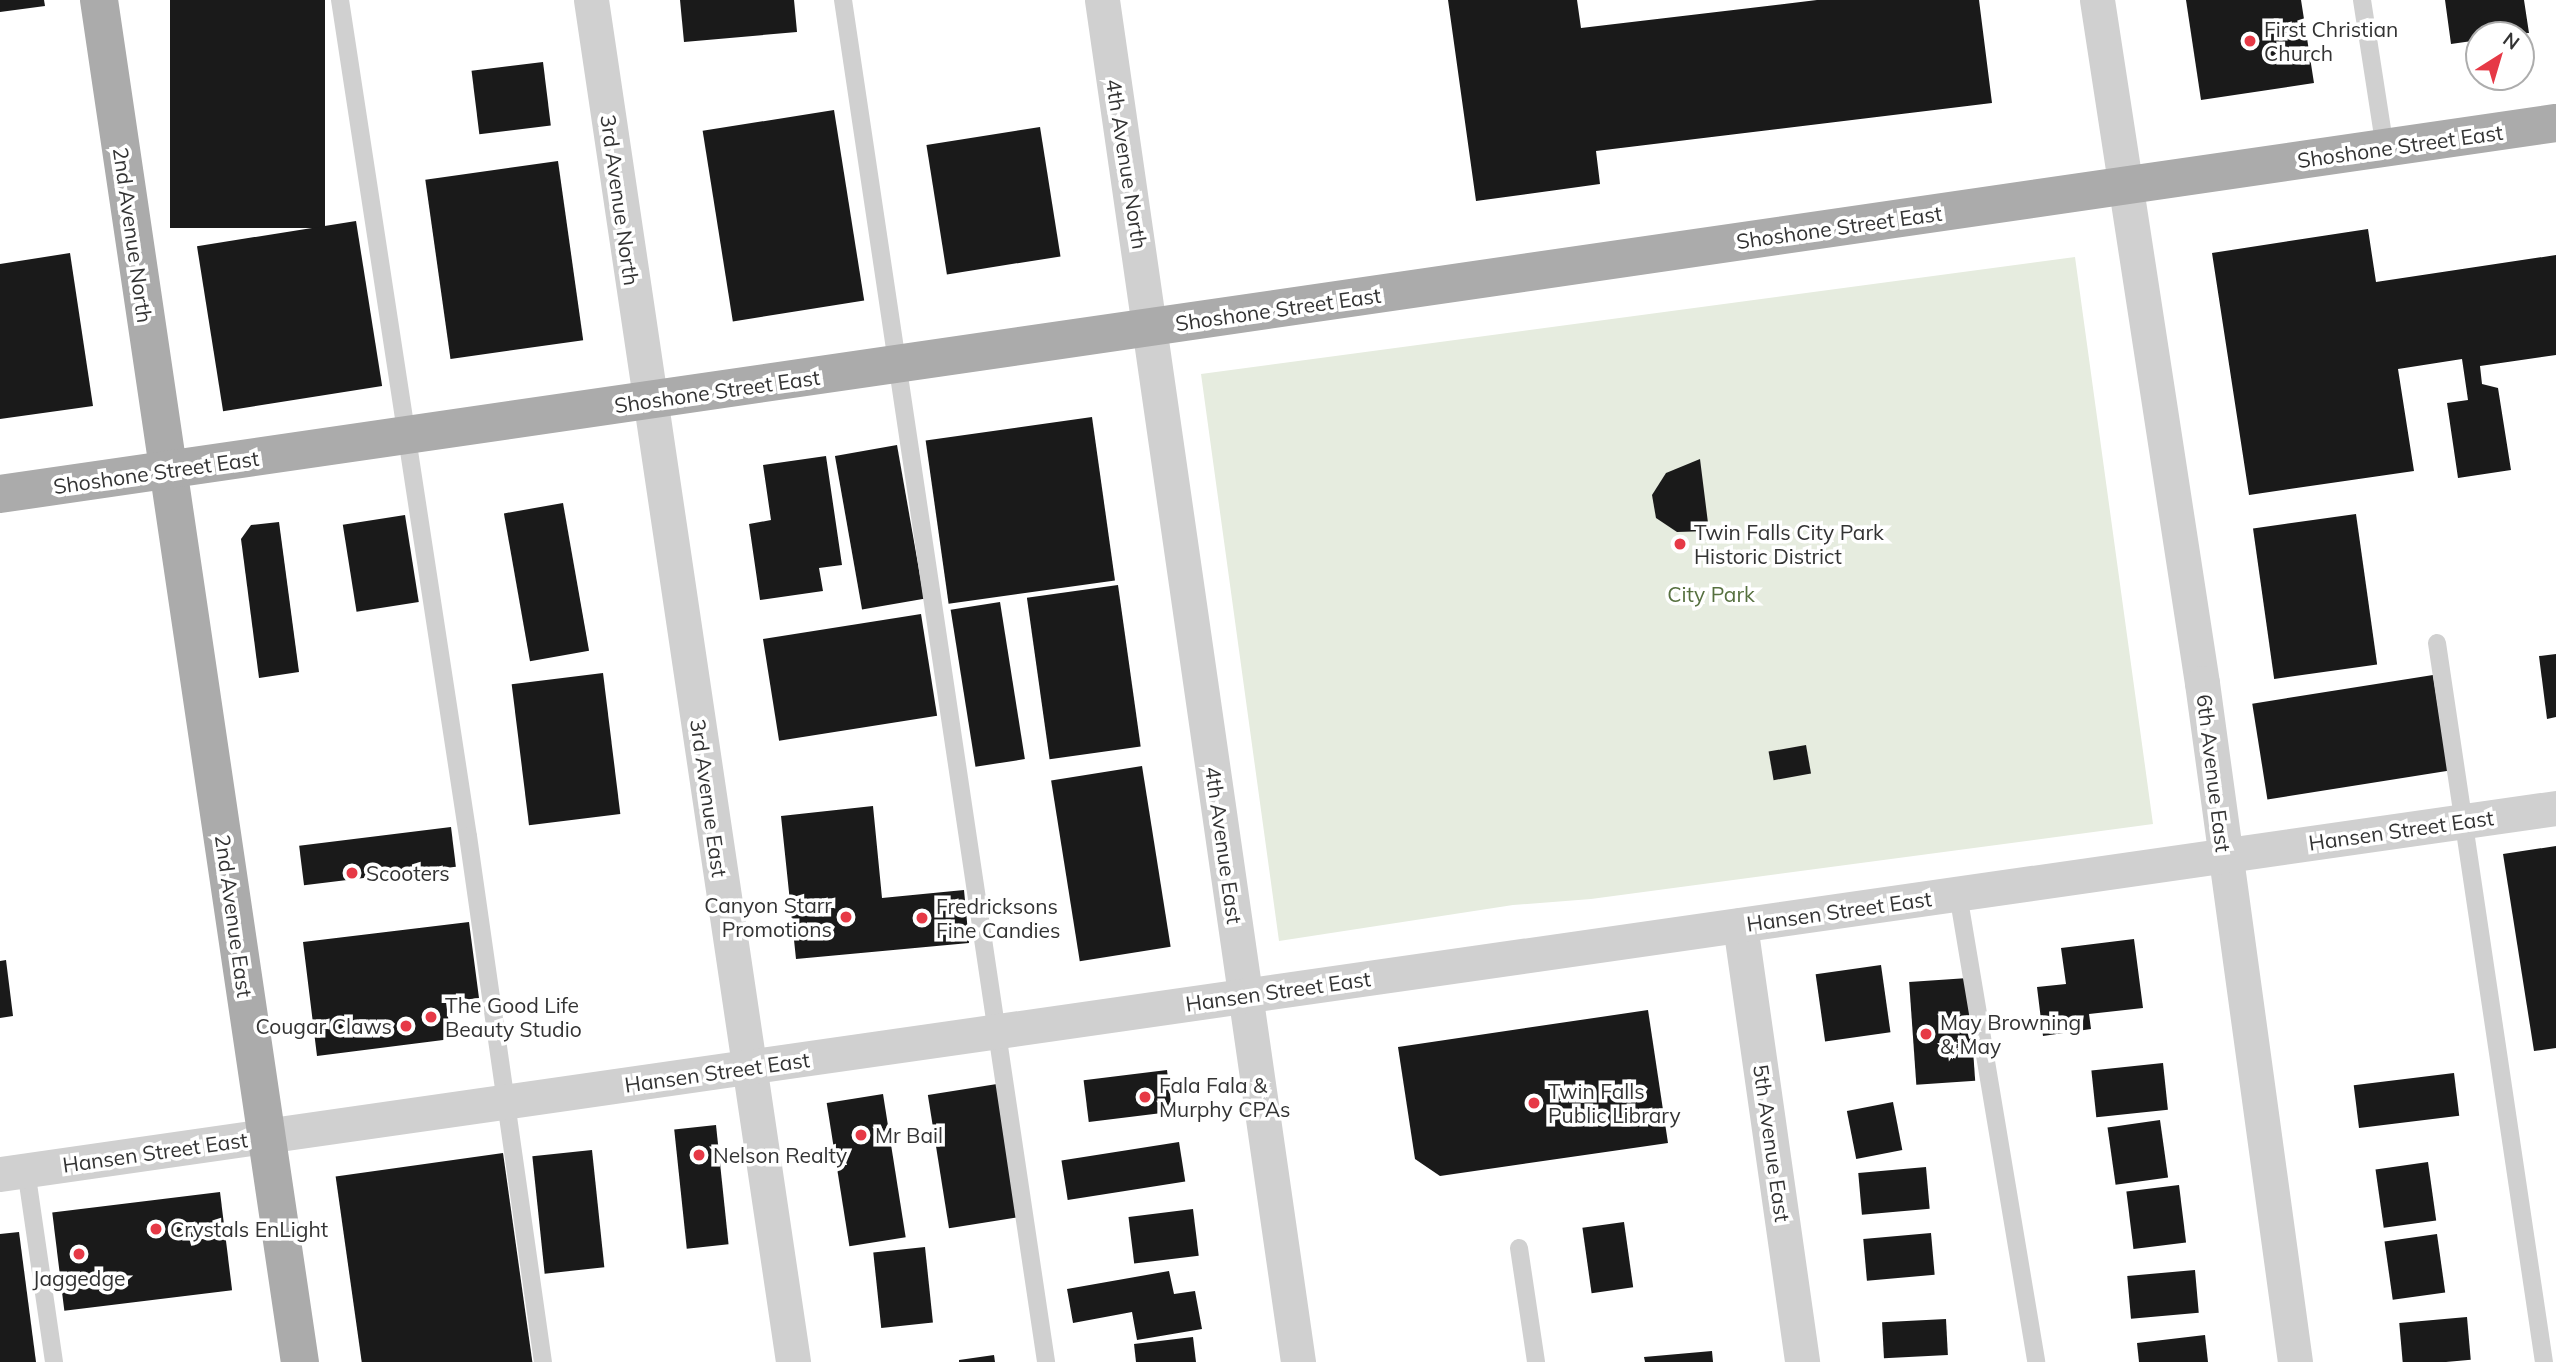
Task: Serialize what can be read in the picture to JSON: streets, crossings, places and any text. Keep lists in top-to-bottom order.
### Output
{
  "streets": {
    "main road": ["Shoshone Street East", "2nd Avenue North", "2nd Avenue East"],
    "street": [
      "4th Avenue North",
      "3rd Avenue North",
      "6th Avenue East",
      "3rd Avenue East",
      "Hansen Street East",
      "4th Avenue East",
      "5th Avenue East"
    ]
  },
  "crossings": [
    ["Shoshone Street East", "4th Avenue North"],
    ["Shoshone Street East", "3rd Avenue North"],
    ["Shoshone Street East", "2nd Avenue North"],
    ["Shoshone Street East", "6th Avenue East"],
    ["Shoshone Street East", "3rd Avenue East"],
    ["Shoshone Street East", "4th Avenue East"],
    ["Shoshone Street East", "2nd Avenue East"],
    ["4th Avenue North", "4th Avenue East"],
    ["3rd Avenue North", "3rd Avenue East"],
    ["2nd Avenue North", "2nd Avenue East"],
    ["6th Avenue East", "Hansen Street East"],
    ["3rd Avenue East", "Hansen Street East"],
    ["Hansen Street East", "4th Avenue East"],
    ["Hansen Street East", "2nd Avenue East"],
    ["Hansen Street East", "5th Avenue East"]
  ],
  "parks": ["City Park"],
  "places": [
    "First Christian Church",
    "Twin Falls City Park Historic District",
    "Scooters",
    "Canyon Starr Promotions",
    "Fredricksons Fine Candies",
    "The Good Life Beauty Studio",
    "Cougar Claws",
    "May Browning & May",
    "Fala Fala & Murphy CPAs",
    "Twin Falls Public Library",
    "Mr Bail",
    "Nelson Realty",
    "Crystals EnLight",
    "Jaggedge"
  ],
  "north": "top right"
}
